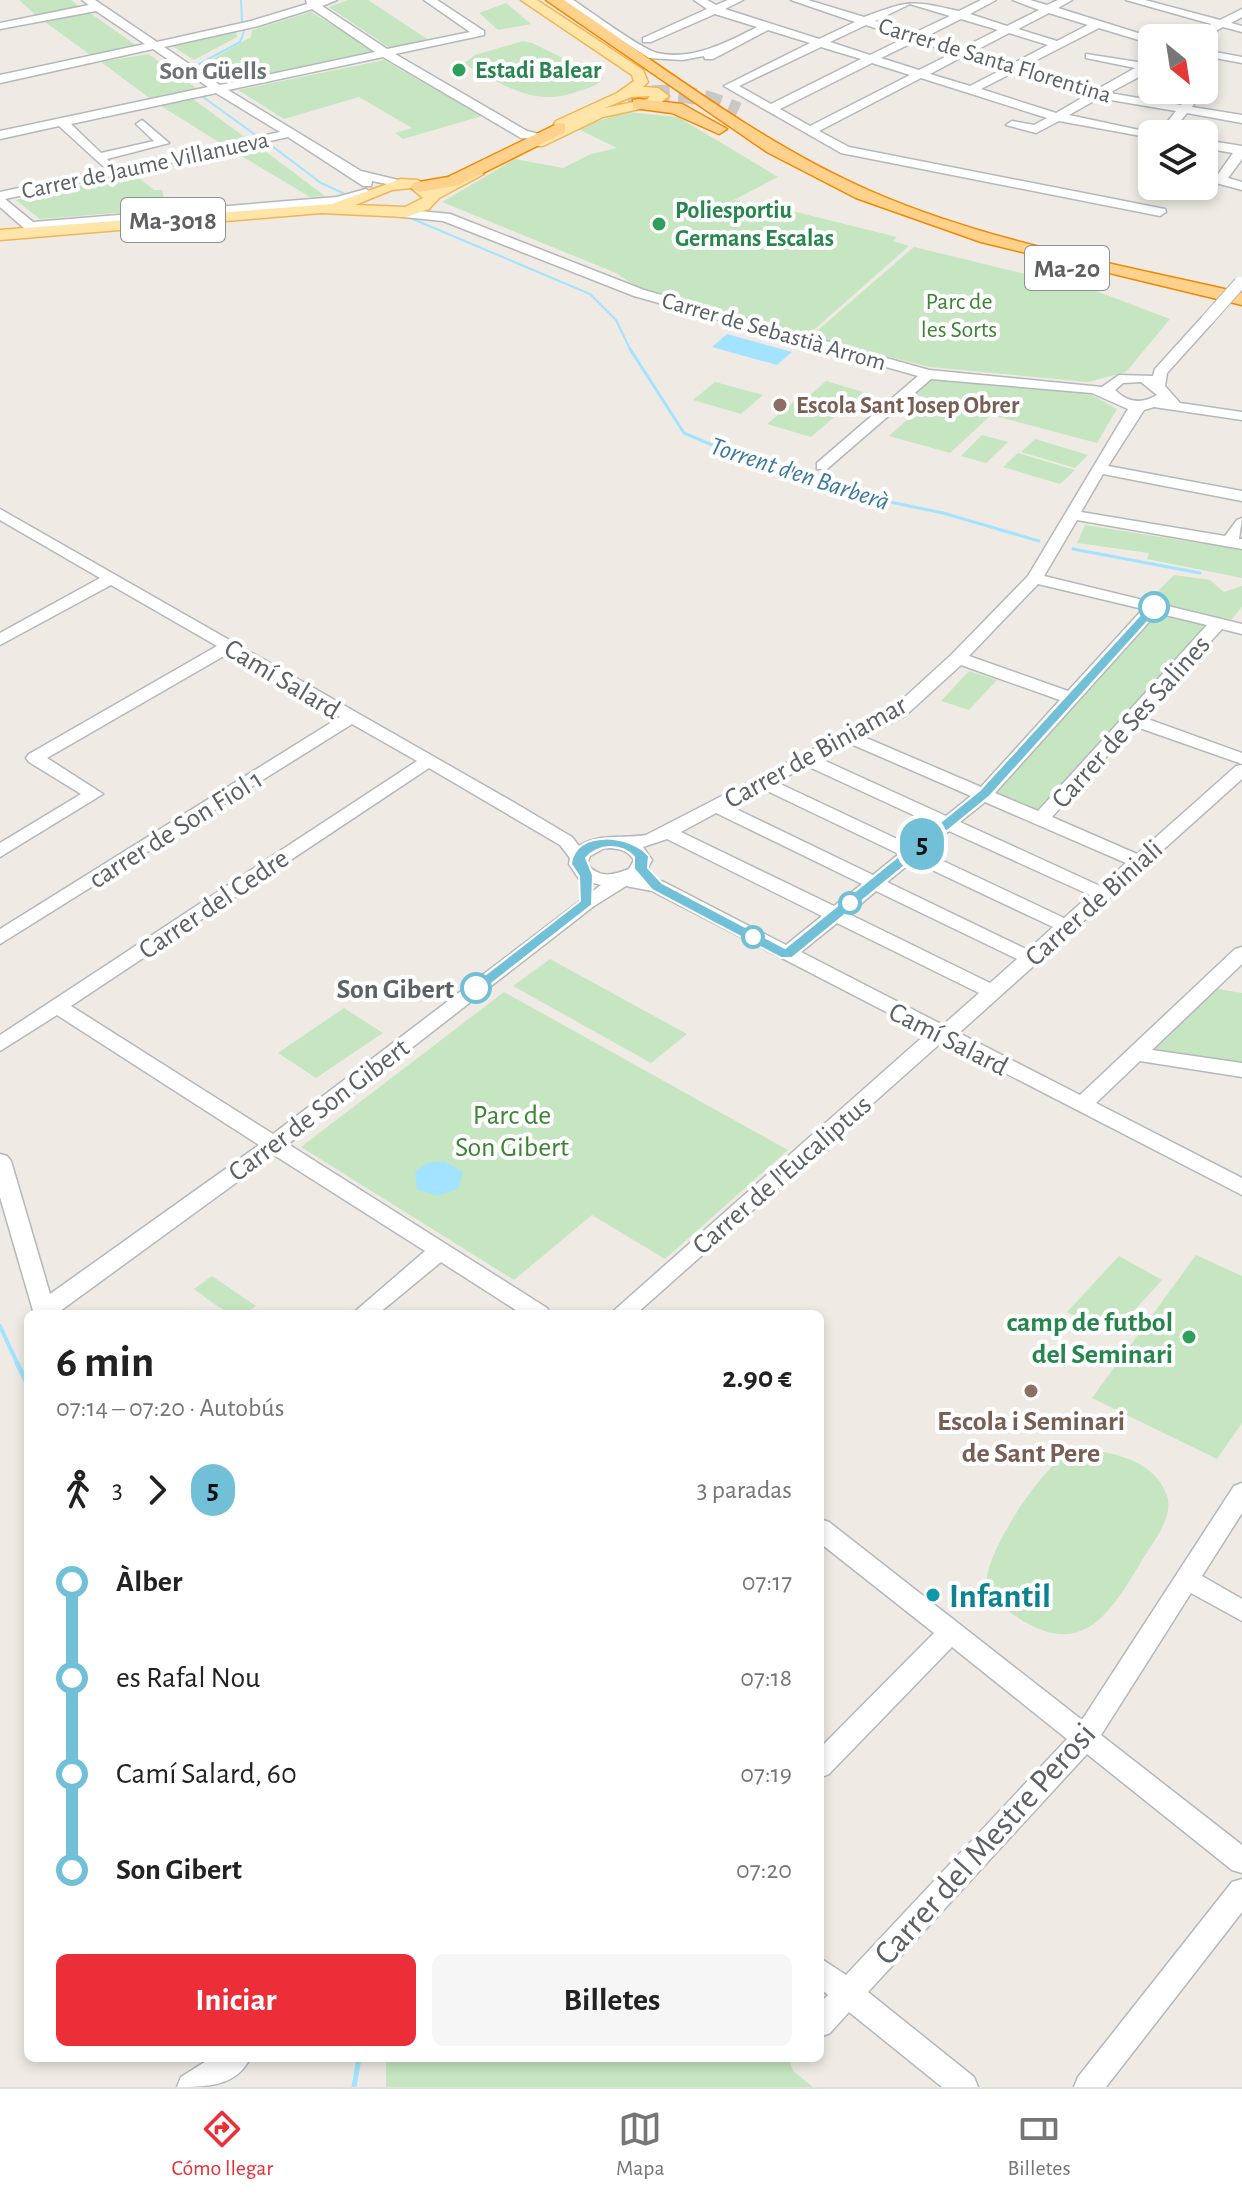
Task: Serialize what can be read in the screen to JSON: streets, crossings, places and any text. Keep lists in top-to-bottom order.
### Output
{
  "streets": {
    "highway": ["Ma-20"],
    "main road": ["Ma-3018"],
    "street": [
      "Carrer de Santa Florentina",
      "Carrer de Jaume Villanueva",
      "Carrer de Sebastià Arrom",
      "Camí Salard",
      "Carrer de Ses Salines",
      "Carrer de Biniamar",
      "carrer de Son Fiol 1",
      "Carrer de Biniali",
      "Carrer del Cedre",
      "Carrer de Son Gibert",
      "Carrer de l'Eucaliptus",
      "Carrer del Mestre Perosi"
    ]
  },
  "crossings": [
    ["Ma-3018", "Carrer de Sebastià Arrom"],
    ["Ma-20", "Carrer de Biniamar"],
    ["Camí Salard", "Carrer de Biniamar"],
    ["Camí Salard", "carrer de Son Fiol 1"],
    ["Camí Salard", "Carrer de Biniali"],
    ["Camí Salard", "Carrer del Cedre"],
    ["Camí Salard", "Carrer de Son Gibert"],
    ["Camí Salard", "Carrer de l'Eucaliptus"],
    ["Carrer de Biniamar", "Carrer de Son Gibert"],
    ["Carrer de Biniali", "Carrer de l'Eucaliptus"]
  ],
  "districts": ["Son Güells"],
  "water": ["Torrent d'en Barberà"],
  "parks": ["Parc de les Sorts", "Parc de Son Gibert"],
  "places": [
    "Estadi Balear",
    "Poliesportiu Germans Escalas",
    "Escola Sant Josep Obrer",
    "Son Gibert",
    "camp de futbol del Seminari",
    "Escola i Seminari de Sant Pere",
    "Infantil"
  ],
  "lines": ["bus line 5"],
  "north": "bottom right",
  "page": {
    "on_map": "5",
    "heading": ["6 min", "07:14 – 07:20 · Autobús", "2.90 €"],
    "legs": ["3", "5", "3 paradas"],
    "list": [
      {
        "name": "Àlber",
        "value": "07:17"
      },
      {
        "name": "es Rafal Nou",
        "value": "07:18"
      },
      {
        "name": "Camí Salard, 60",
        "value": "07:19"
      },
      {
        "name": "Son Gibert",
        "value": "07:20"
      }
    ],
    "buttons": ["Iniciar", "Billetes"],
    "tabs": ["Cómo llegar", "Mapa", "Billetes"]
  }
}
